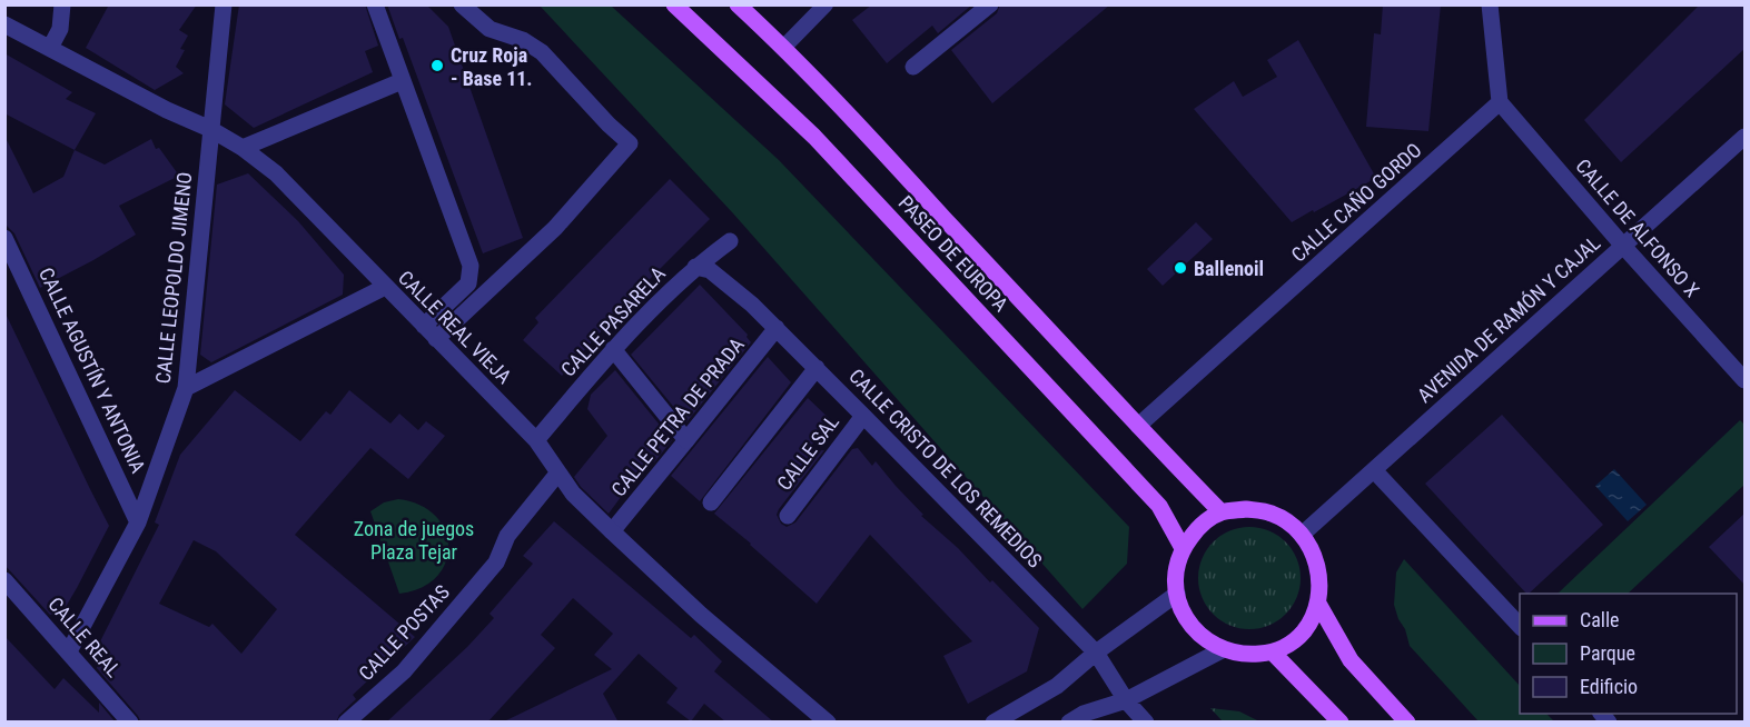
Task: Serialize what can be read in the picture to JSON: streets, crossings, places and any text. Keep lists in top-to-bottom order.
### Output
{
  "streets": {
    "main road": ["PASEO DE EUROPA"],
    "street": [
      "CALLE CAÑO GORDO",
      "CALLE DE ALFONSO X",
      "CALLE LEOPOLDO JIMENO",
      "AVENIDA DE RAMÓN Y CAJAL",
      "CALLE PASARELA",
      "CALLE REAL VIEJA",
      "CALLE AGUSTÍN Y ANTONIA",
      "CALLE PETRA DE PRADA",
      "CALLE SAL",
      "CALLE CRISTO DE LOS REMEDIOS",
      "CALLE POSTAS",
      "CALLE REAL"
    ]
  },
  "crossings": [
    ["CALLE CAÑO GORDO", "CALLE DE ALFONSO X"],
    ["CALLE CAÑO GORDO", "PASEO DE EUROPA"],
    ["CALLE DE ALFONSO X", "AVENIDA DE RAMÓN Y CAJAL"],
    ["PASEO DE EUROPA", "AVENIDA DE RAMÓN Y CAJAL"],
    ["CALLE LEOPOLDO JIMENO", "CALLE REAL VIEJA"],
    ["CALLE LEOPOLDO JIMENO", "CALLE AGUSTÍN Y ANTONIA"],
    ["CALLE LEOPOLDO JIMENO", "CALLE REAL"],
    ["CALLE PASARELA", "CALLE REAL VIEJA"],
    ["CALLE PASARELA", "CALLE CRISTO DE LOS REMEDIOS"],
    ["CALLE REAL VIEJA", "CALLE PETRA DE PRADA"],
    ["CALLE REAL VIEJA", "CALLE POSTAS"],
    ["CALLE PETRA DE PRADA", "CALLE CRISTO DE LOS REMEDIOS"],
    ["CALLE SAL", "CALLE CRISTO DE LOS REMEDIOS"]
  ],
  "parks": ["Zona de juegos Plaza Tejar"],
  "places": ["Cruz Roja - Base 11.", "Ballenoil"],
  "legend": ["Calle", "Parque", "Edificio"]
}
